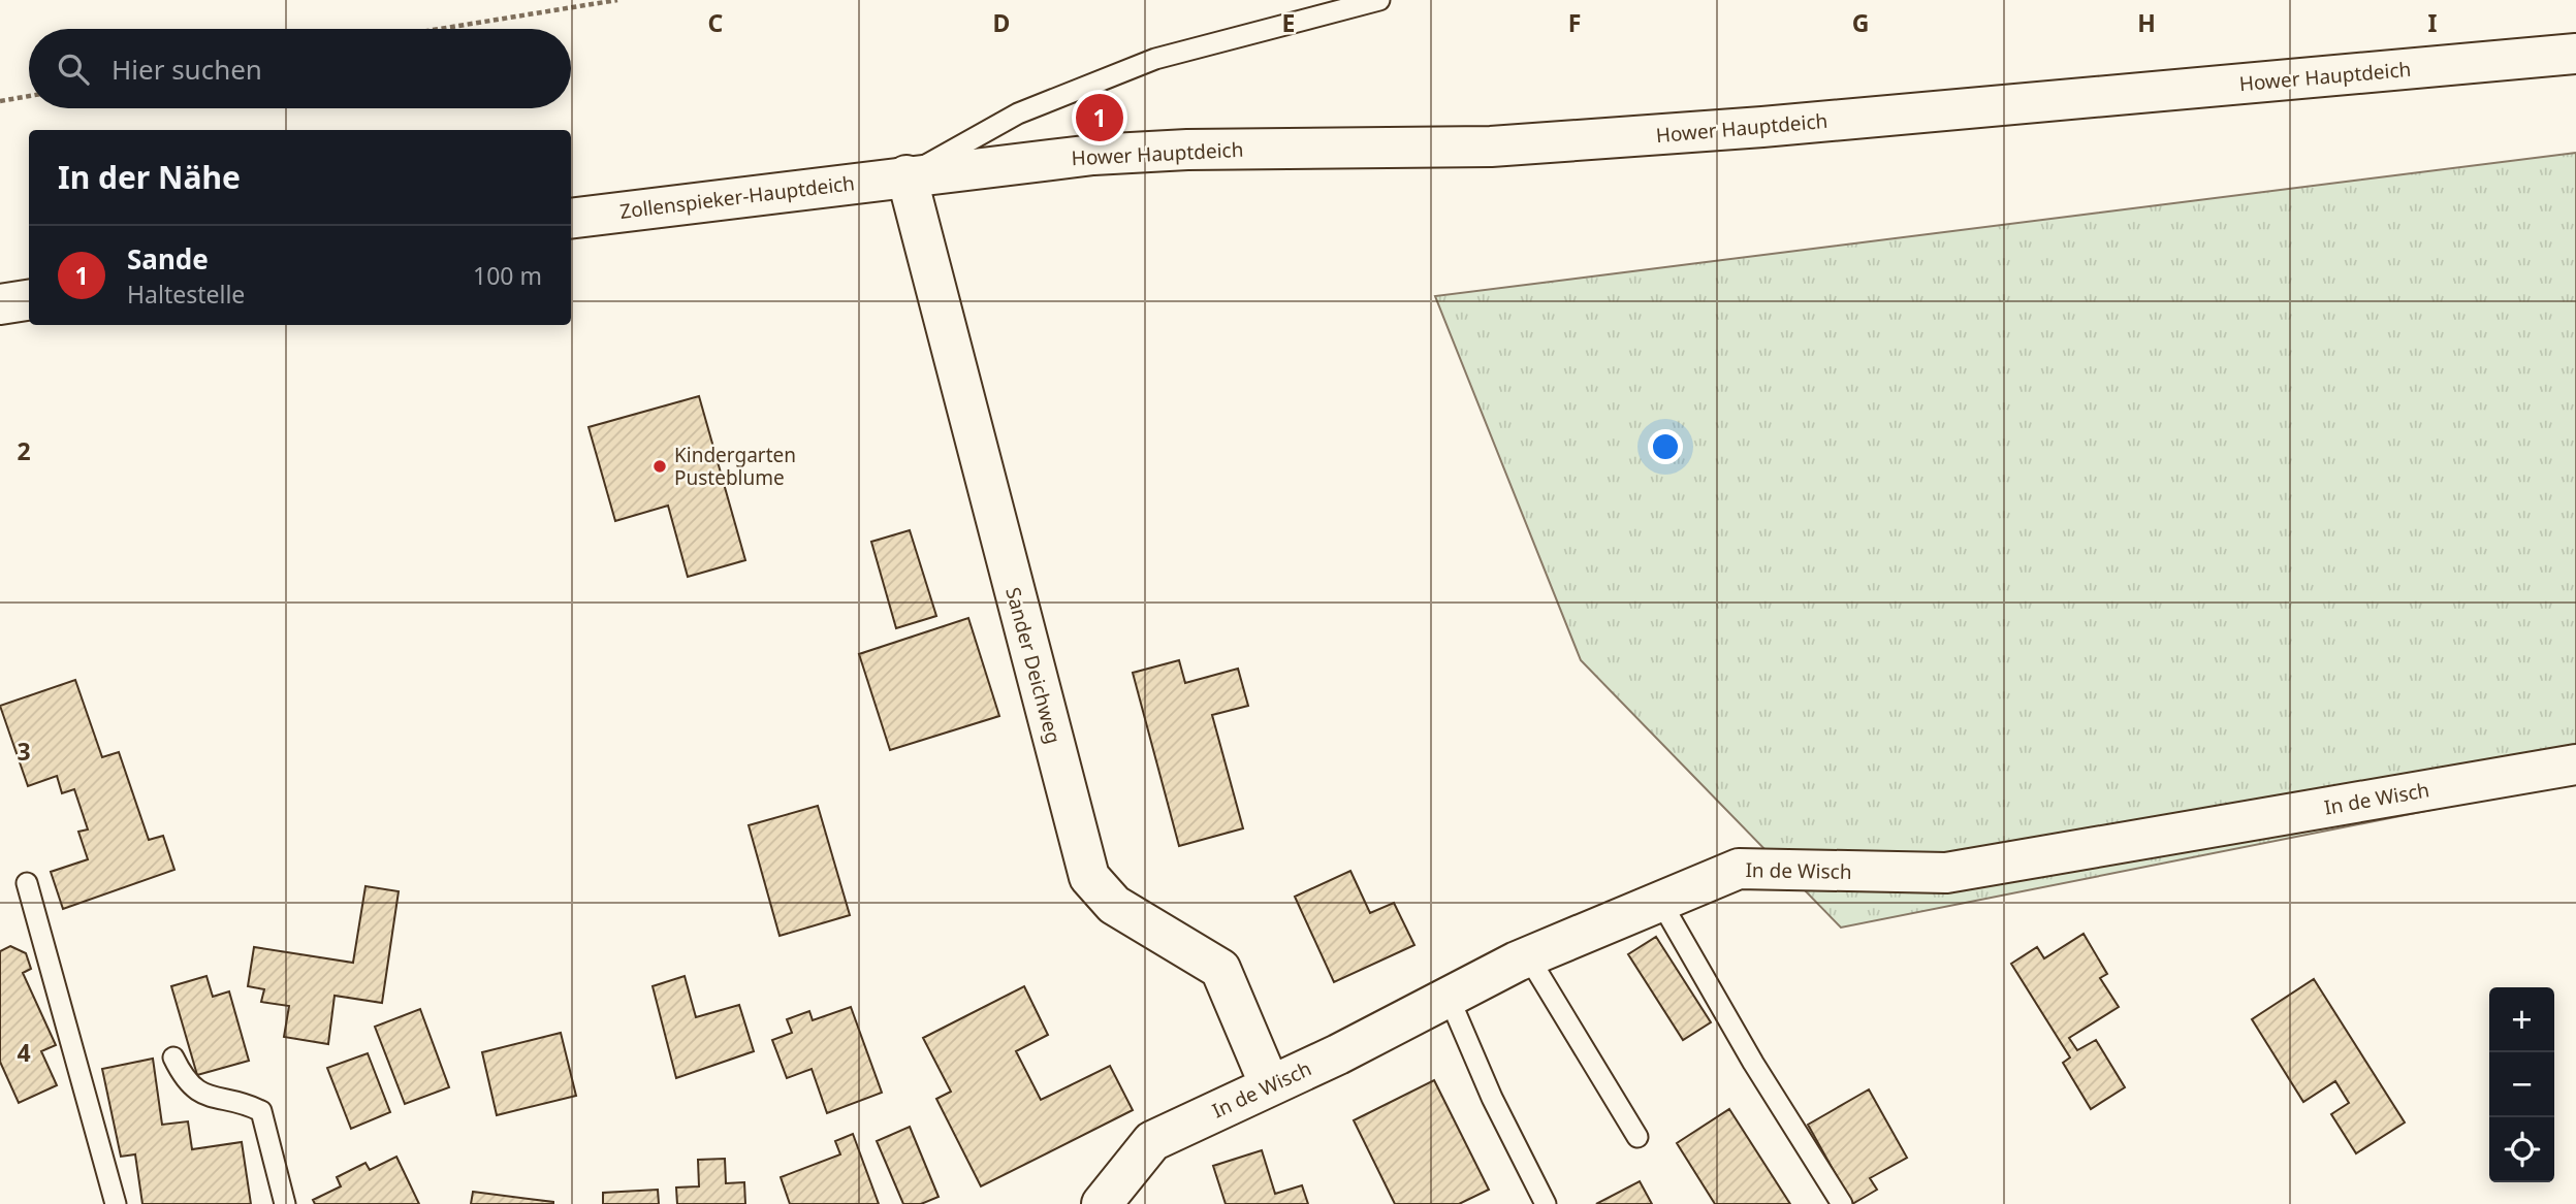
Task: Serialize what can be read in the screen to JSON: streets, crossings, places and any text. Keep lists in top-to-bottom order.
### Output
{
  "streets": {
    "street": [
      "Hower Hauptdeich",
      "Zollenspieker-Hauptdeich",
      "Sander Deichweg",
      "In de Wisch"
    ]
  },
  "crossings": [
    ["Hower Hauptdeich", "Zollenspieker-Hauptdeich"],
    ["Hower Hauptdeich", "Sander Deichweg"],
    ["Zollenspieker-Hauptdeich", "Sander Deichweg"],
    ["Sander Deichweg", "In de Wisch"]
  ],
  "places": ["Kindergarten Pusteblume"],
  "page": {
    "search": "Hier suchen",
    "pins": "1",
    "heading": "In der Nähe",
    "list": [
      {
        "mark": "1",
        "name": "Sande",
        "note": "Haltestelle",
        "value": "100 m"
      }
    ],
    "map_buttons": ["+", "−"]
  },
  "grid": {
    "columns": [
      "C",
      "D",
      "E",
      "F",
      "G",
      "H",
      "I"
    ],
    "rows": ["2", "3", "4"]
  }
}
